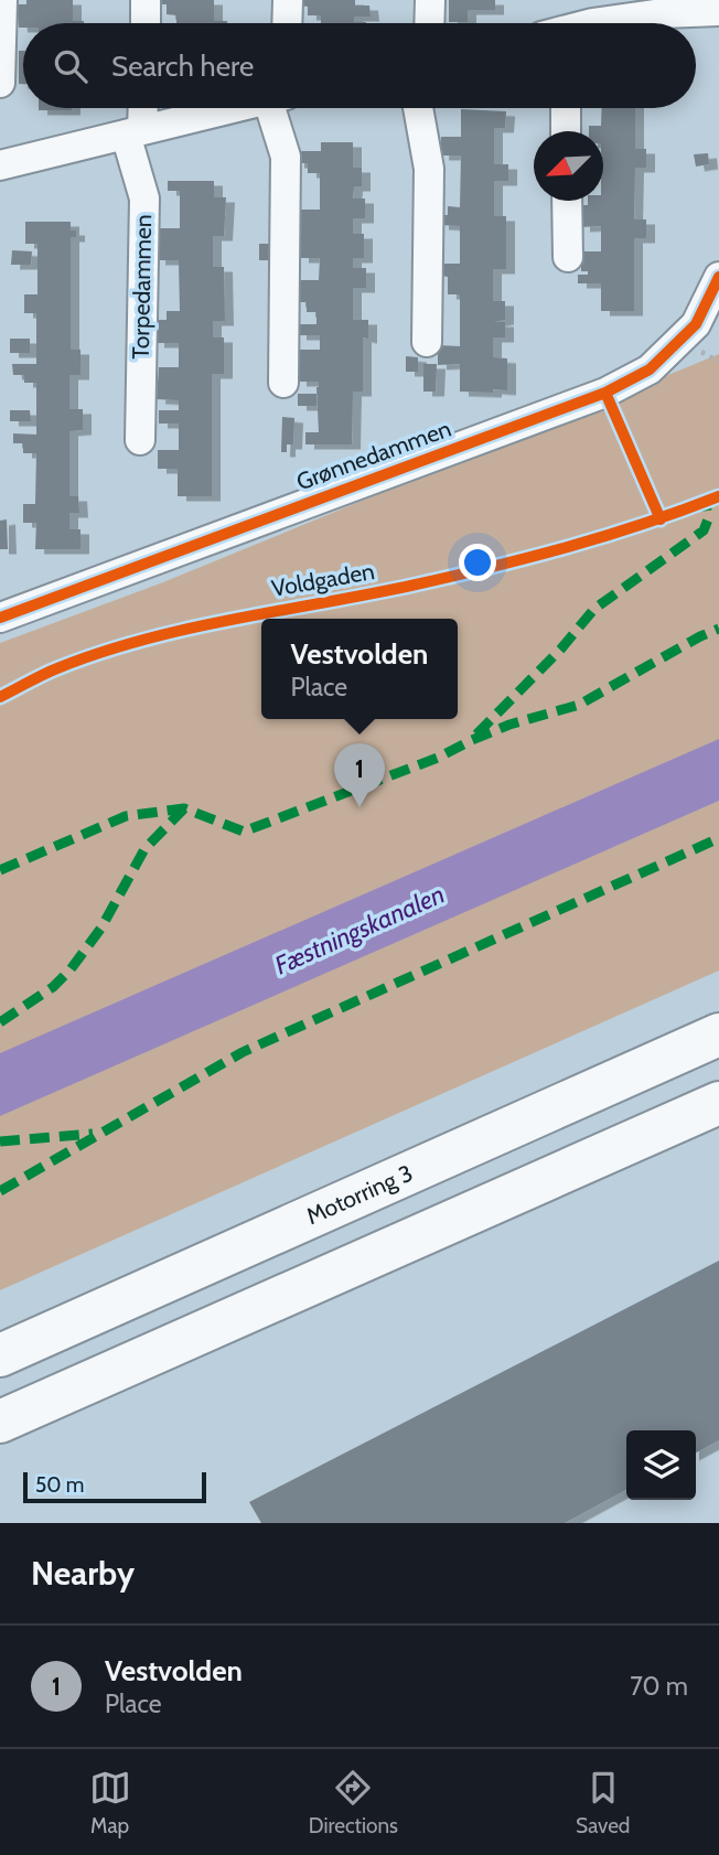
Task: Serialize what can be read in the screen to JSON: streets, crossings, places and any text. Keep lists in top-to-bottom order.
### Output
{
  "streets": {
    "highway": ["Motorring 3"],
    "street": ["Torpedammen", "Grønnedammen"],
    "cycle path": ["Voldgaden"]
  },
  "water": ["Fæstningskanalen"],
  "scale_bar": "50 m",
  "north": "bottom left",
  "page": {
    "search": "Search here",
    "popup": ["Vestvolden", "Place"],
    "pins": "1",
    "scale": "50 m",
    "heading": "Nearby",
    "list": [
      {
        "mark": "1",
        "name": "Vestvolden",
        "note": "Place",
        "value": "70 m"
      }
    ],
    "nav": ["Map", "Directions", "Saved"]
  }
}
